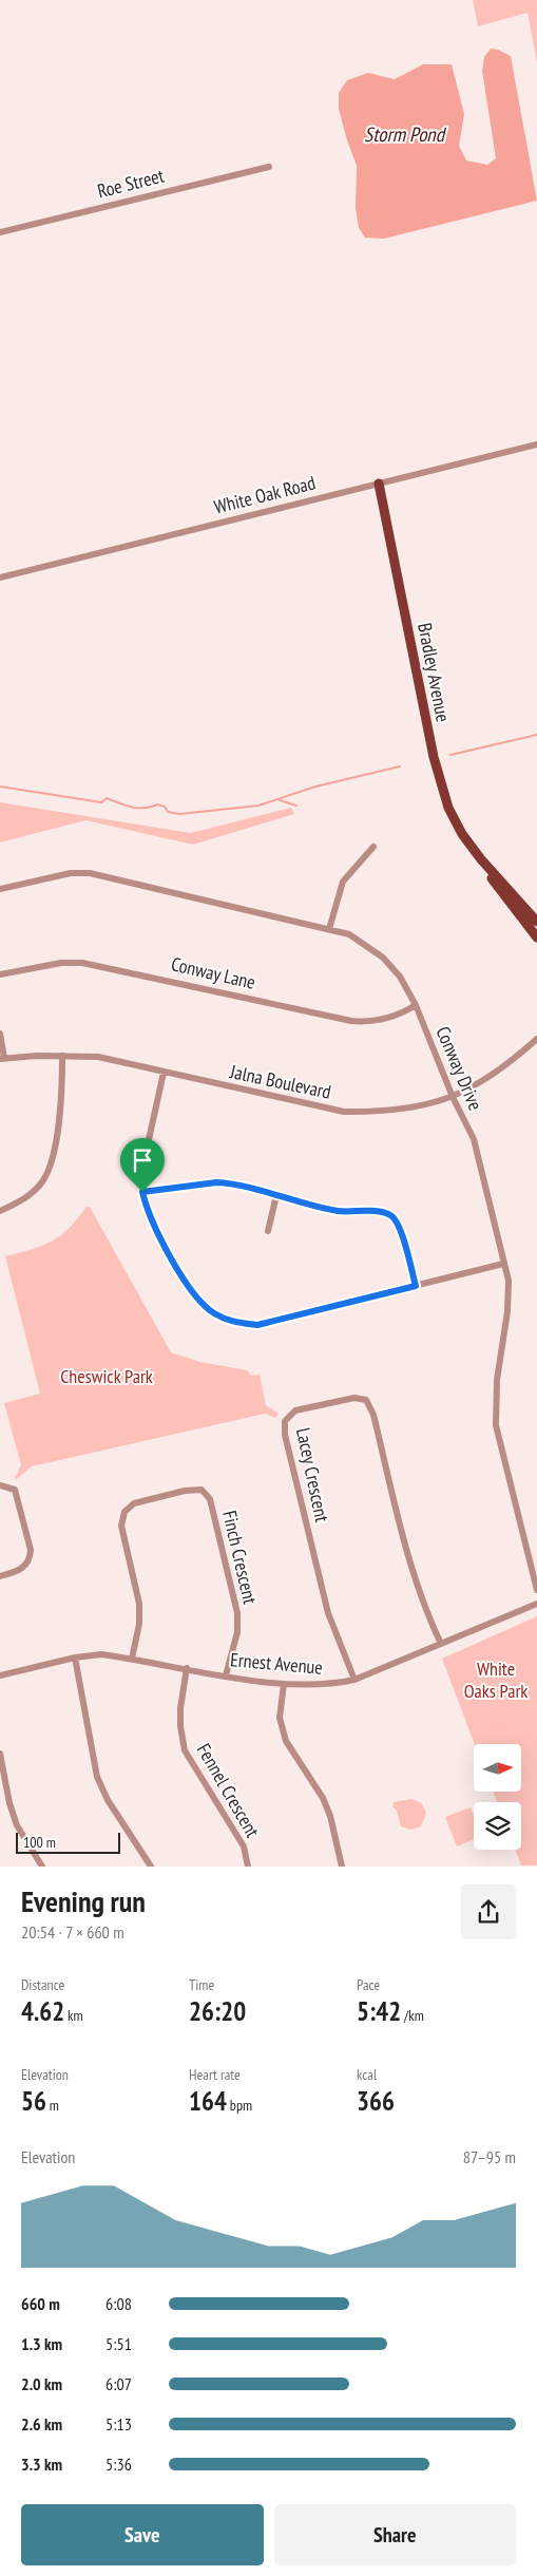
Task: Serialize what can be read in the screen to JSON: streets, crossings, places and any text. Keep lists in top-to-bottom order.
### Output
{
  "streets": {
    "main road": ["Bradley Avenue"],
    "street": [
      "Roe Street",
      "White Oak Road",
      "Conway Lane",
      "Conway Drive",
      "Jalna Boulevard",
      "Lacey Crescent",
      "Finch Crescent",
      "Ernest Avenue",
      "Fennel Crescent"
    ]
  },
  "crossings": [
    ["White Oak Road", "Bradley Avenue"],
    ["Conway Lane", "Conway Drive"],
    ["Conway Drive", "Jalna Boulevard"],
    ["Lacey Crescent", "Ernest Avenue"],
    ["Finch Crescent", "Ernest Avenue"],
    ["Ernest Avenue", "Fennel Crescent"]
  ],
  "water": ["Storm Pond"],
  "parks": ["Cheswick Park", "White Oaks Park"],
  "scale_bar": "100 m",
  "north": "right",
  "page": {
    "scale": "100 m",
    "heading": ["Evening run", "20:54 · 7 × 660 m"],
    "stats": [
      ["Distance", "4.62 km"],
      ["Time", "26:20"],
      ["Pace", "5:42 /km"],
      ["Elevation", "56 m"],
      ["Heart rate", "164 bpm"],
      ["kcal", "366"]
    ],
    "chart": ["Elevation", "87–95 m"],
    "list": [
      {
        "name": "660 m",
        "note": "6:08"
      },
      {
        "name": "1.3 km",
        "note": "5:51"
      },
      {
        "name": "2.0 km",
        "note": "6:07"
      },
      {
        "name": "2.6 km",
        "note": "5:13"
      },
      {
        "name": "3.3 km",
        "note": "5:36"
      }
    ],
    "buttons": ["Save", "Share"]
  }
}
